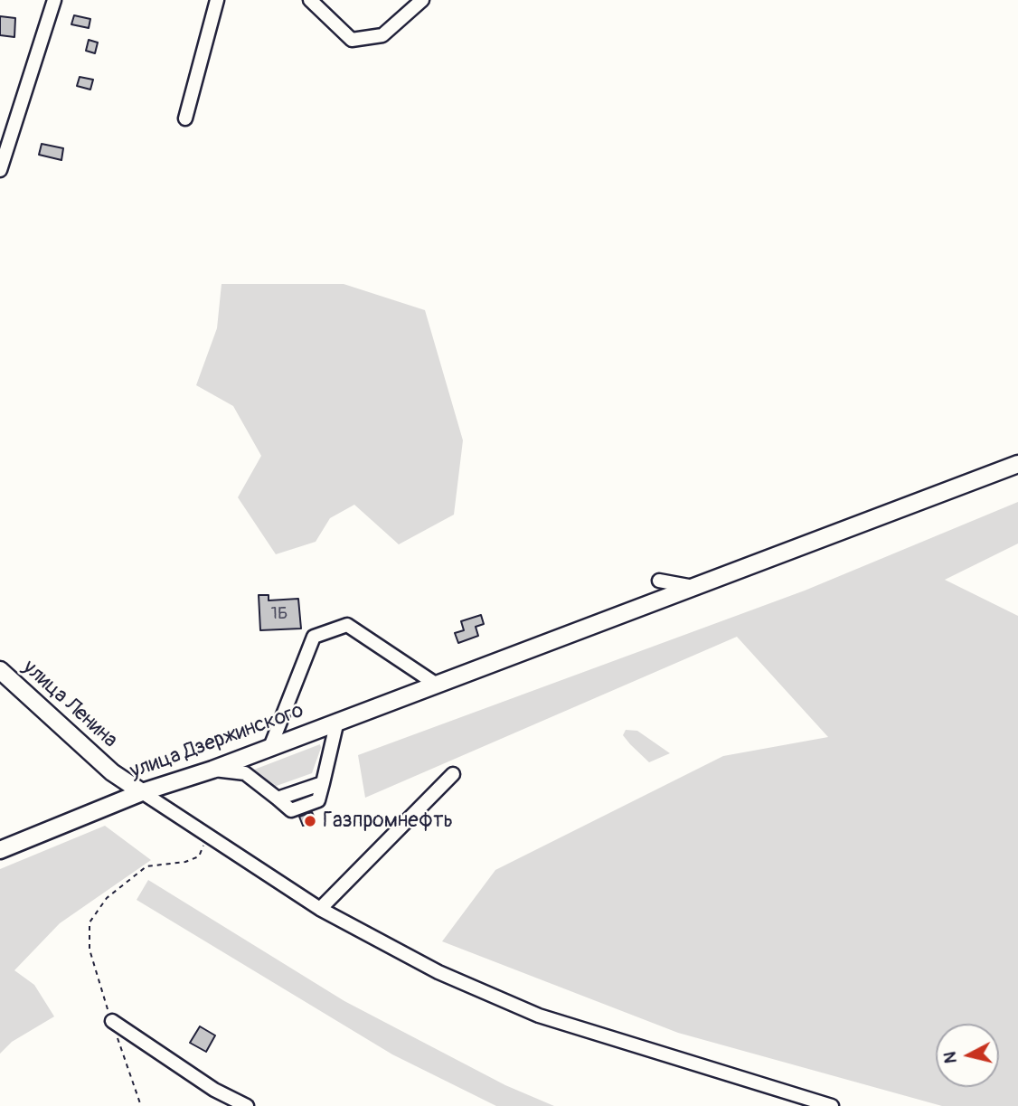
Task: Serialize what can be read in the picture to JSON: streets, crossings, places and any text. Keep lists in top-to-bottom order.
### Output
{
  "streets": {
    "main road": ["улица Ленина", "улица Дзержинского"]
  },
  "crossings": [
    ["улица Ленина", "улица Дзержинского"]
  ],
  "places": ["Газпромнефть"],
  "house_numbers": ["1Б"],
  "north": "left"
}
